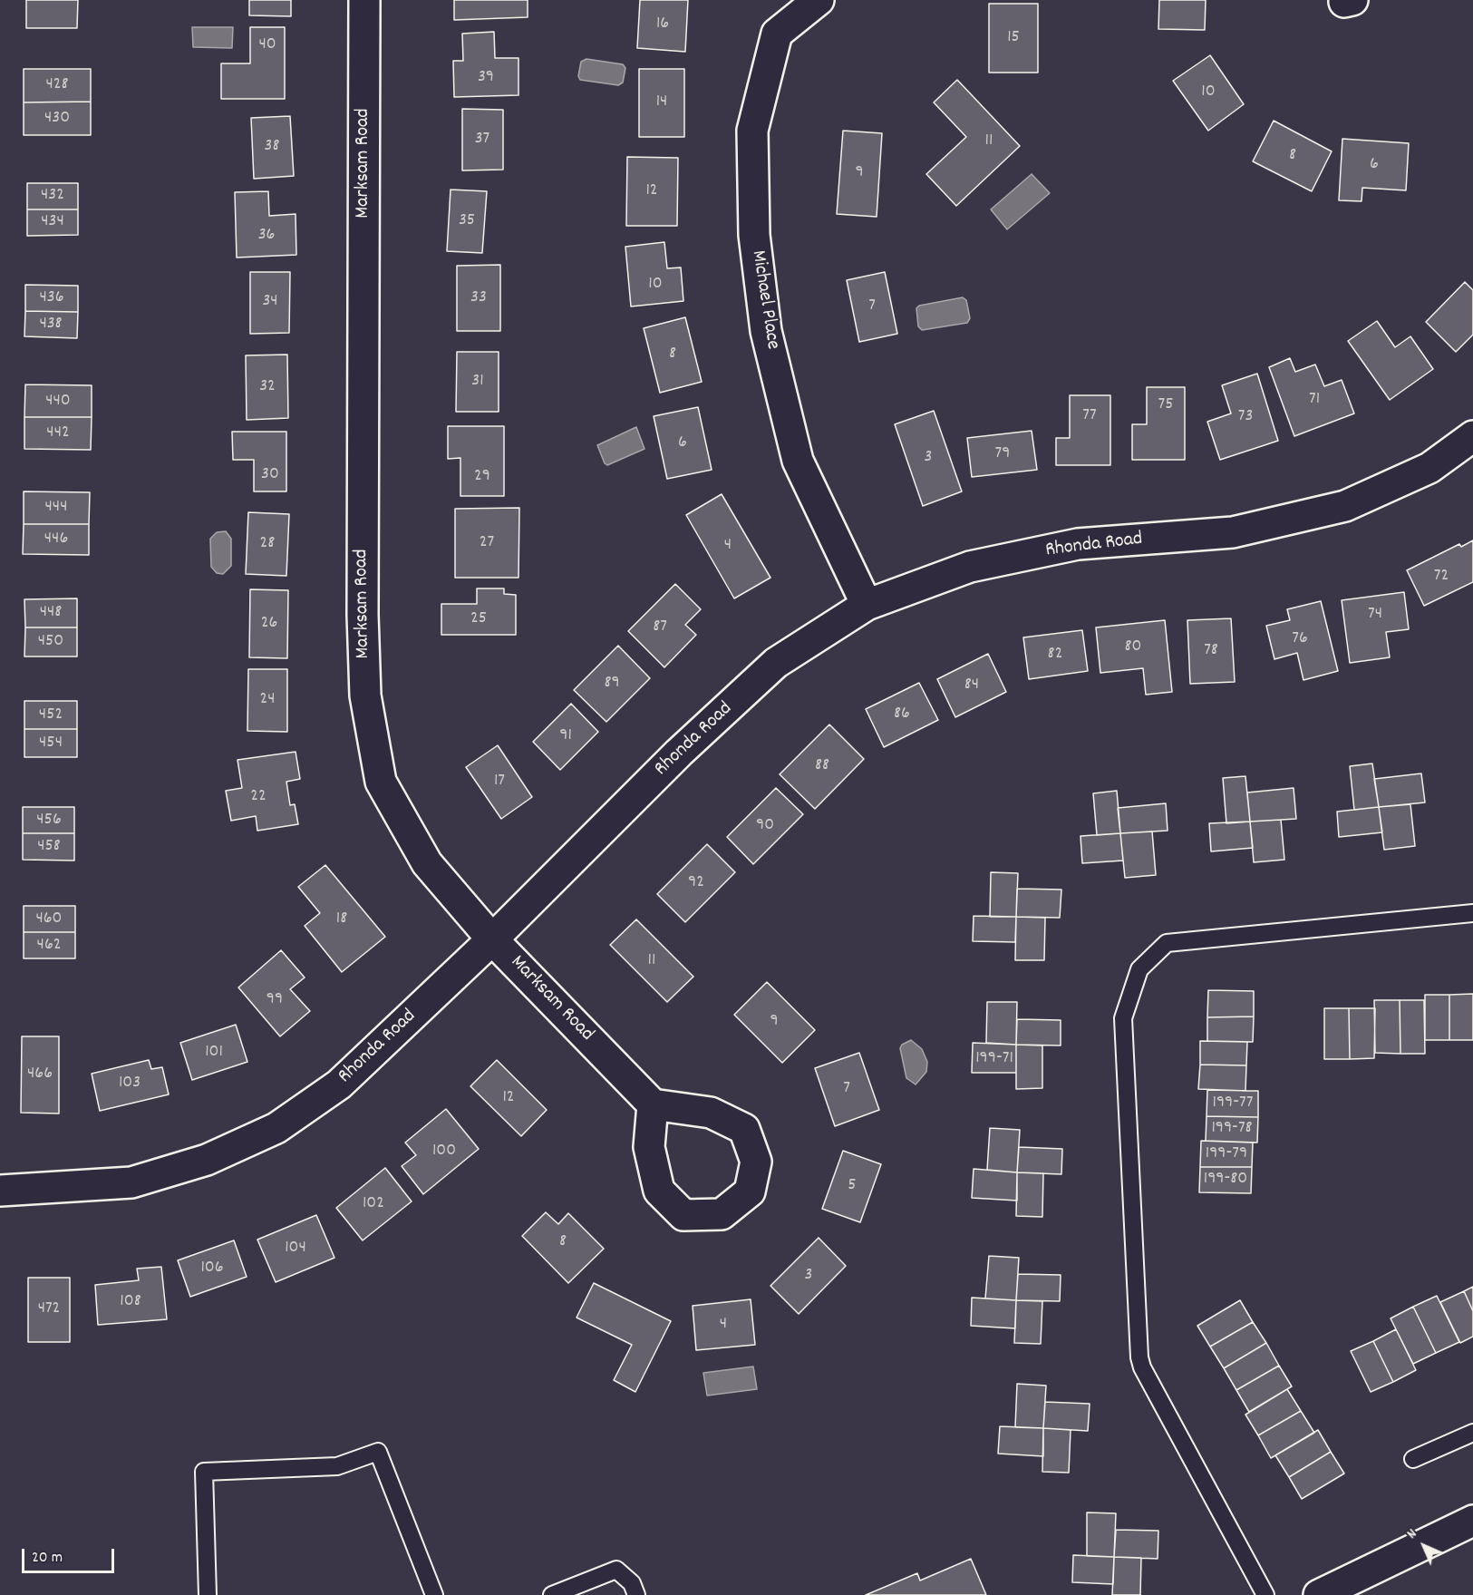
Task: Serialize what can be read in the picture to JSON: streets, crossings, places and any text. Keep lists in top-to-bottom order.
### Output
{
  "streets": {
    "street": ["Marksam Road", "Michael Place", "Rhonda Road"]
  },
  "crossings": [
    ["Marksam Road", "Rhonda Road"],
    ["Michael Place", "Rhonda Road"]
  ],
  "house_numbers": [
    "16",
    "15",
    "40",
    "39",
    "428",
    "10",
    "14",
    "430",
    "37",
    "11",
    "38",
    "8",
    "6",
    "9",
    "12",
    "432",
    "35",
    "434",
    "36",
    "10",
    "436",
    "33",
    "34",
    "7",
    "438",
    "8",
    "31",
    "32",
    "71",
    "440",
    "75",
    "77",
    "73",
    "442",
    "6",
    "79",
    "3",
    "30",
    "29",
    "444",
    "446",
    "27",
    "28",
    "4",
    "72",
    "448",
    "74",
    "25",
    "26",
    "87",
    "76",
    "450",
    "80",
    "78",
    "82",
    "89",
    "84",
    "24",
    "86",
    "452",
    "91",
    "454",
    "88",
    "17",
    "22",
    "456",
    "90",
    "458",
    "92",
    "460",
    "18",
    "462",
    "11",
    "99",
    "9",
    "101",
    "199-71",
    "466",
    "103",
    "7",
    "12",
    "199-77",
    "199-78",
    "100",
    "199-79",
    "199-80",
    "5",
    "102",
    "8",
    "104",
    "106",
    "3",
    "108",
    "472",
    "4"
  ],
  "scale_bar": "20 m",
  "north": "top left"
}
